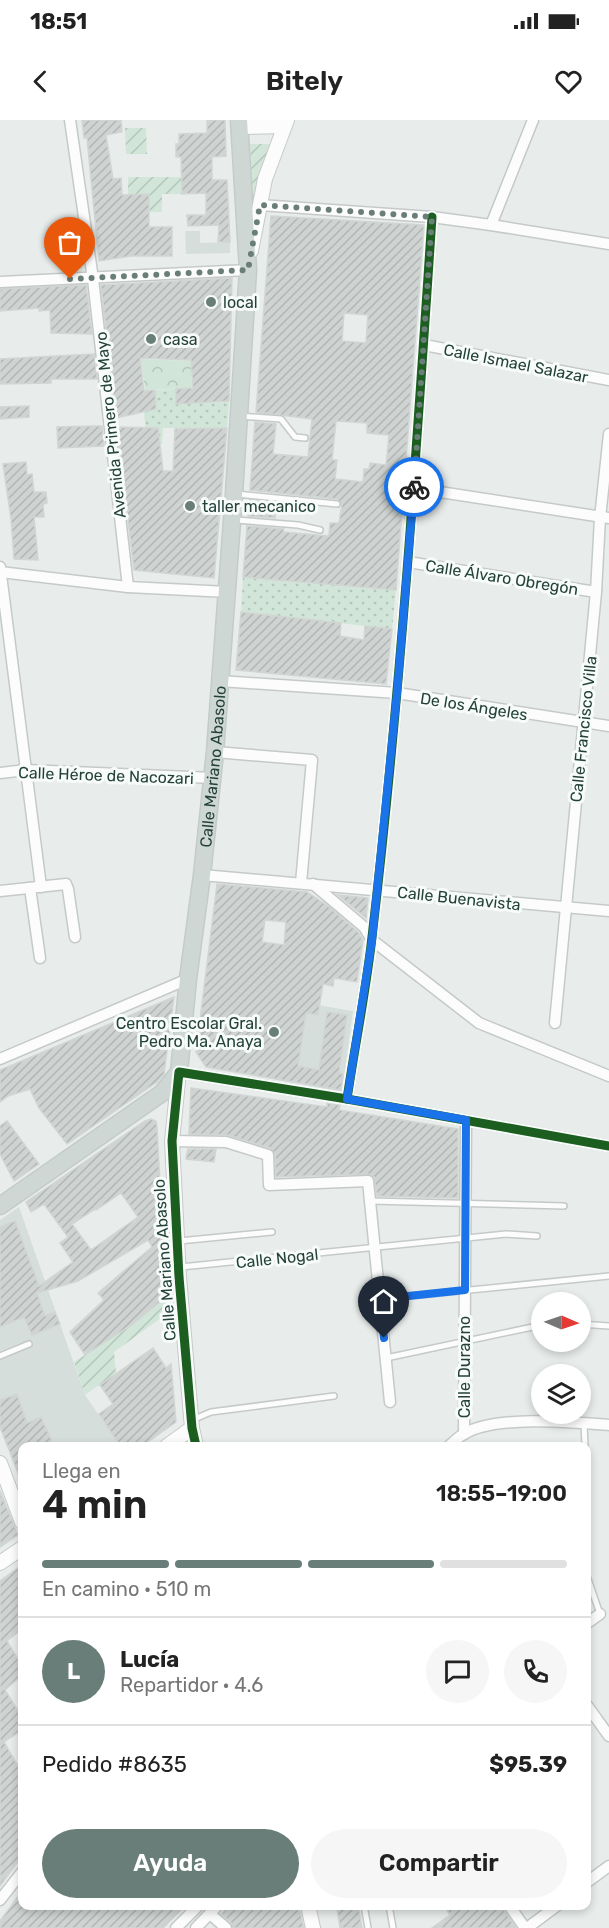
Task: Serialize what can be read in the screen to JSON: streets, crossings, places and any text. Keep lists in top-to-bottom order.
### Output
{
  "streets": {
    "main road": ["Calle Mariano Abasolo"],
    "street": [
      "Calle Ismael Salazar",
      "Avenida Primero de Mayo",
      "Calle Álvaro Obregón",
      "De los Ángeles",
      "Calle Francisco Villa",
      "Calle Héroe de Nacozari",
      "Calle Buenavista",
      "Calle Durazno"
    ],
    "lane": ["Calle Nogal"]
  },
  "crossings": [
    ["Calle Álvaro Obregón", "Calle Francisco Villa"],
    ["De los Ángeles", "Calle Francisco Villa"],
    ["De los Ángeles", "Calle Mariano Abasolo"],
    ["Calle Francisco Villa", "Calle Buenavista"],
    ["Calle Mariano Abasolo", "Calle Héroe de Nacozari"],
    ["Calle Mariano Abasolo", "Calle Buenavista"],
    ["Calle Mariano Abasolo", "Calle Nogal"],
    ["Calle Nogal", "Calle Durazno"]
  ],
  "places": [
    "local",
    "casa",
    "taller mecanico",
    "Centro Escolar Gral. Pedro Ma. Anaya"
  ],
  "north": "right",
  "page": {
    "status": "18:51",
    "header": "Bitely",
    "heading": ["4 min", "Llega en", "18:55–19:00"],
    "panel": [
      "Lucía",
      "Repartidor · 4.6",
      "Pedido #8635",
      "$95.39"
    ],
    "bar": "En camino · 510 m",
    "round": "L",
    "buttons": ["Ayuda", "Compartir"]
  }
}
